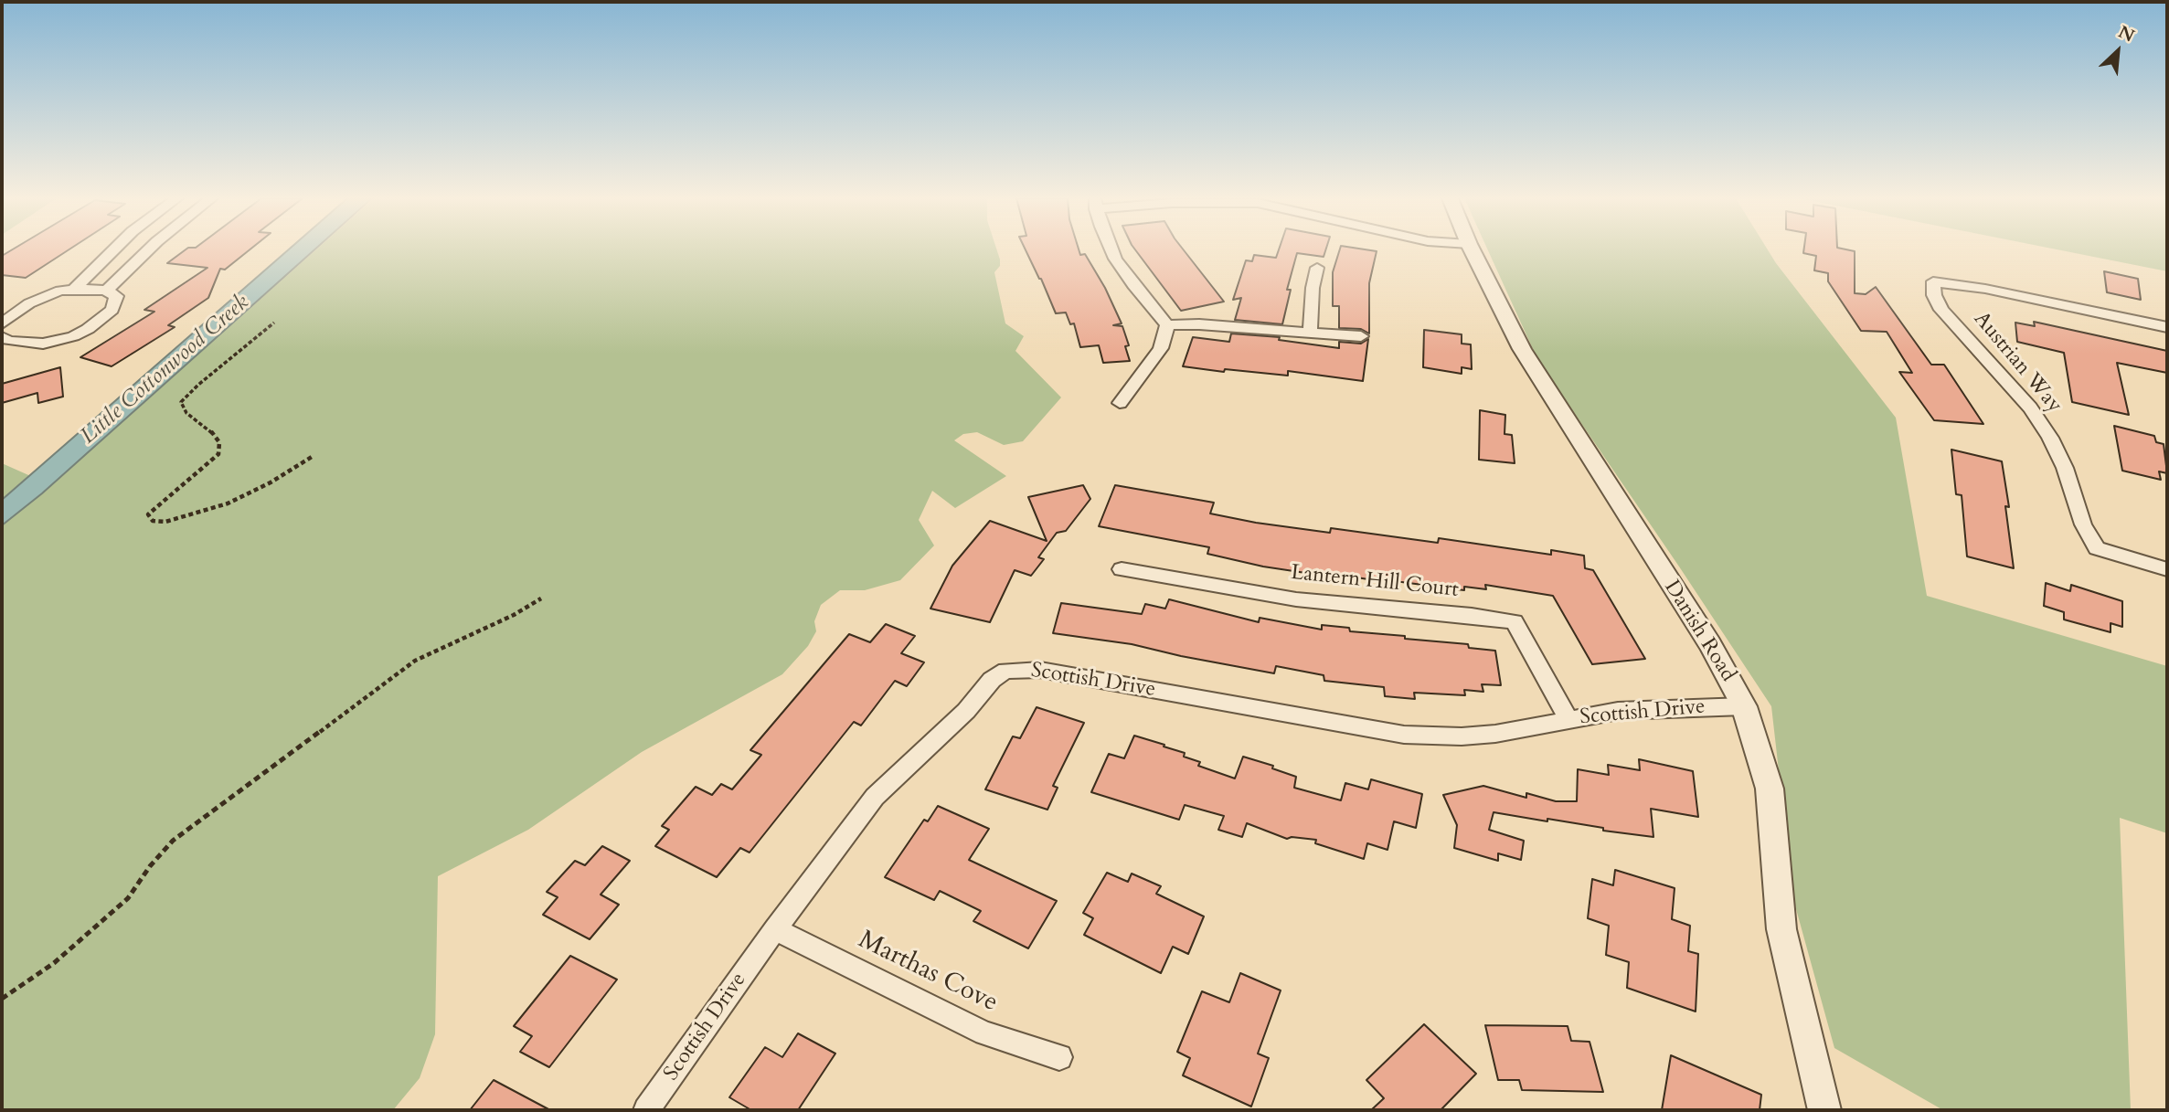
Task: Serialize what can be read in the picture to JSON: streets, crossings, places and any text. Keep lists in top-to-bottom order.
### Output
{
  "streets": {
    "street": [
      "Austrian Way",
      "Lantern Hill Court",
      "Danish Road",
      "Scottish Drive",
      "Marthas Cove"
    ]
  },
  "crossings": [
    ["Lantern Hill Court", "Scottish Drive"],
    ["Danish Road", "Scottish Drive"],
    ["Scottish Drive", "Marthas Cove"]
  ],
  "water": ["Little Cottonwood Creek"],
  "north": "top right"
}
